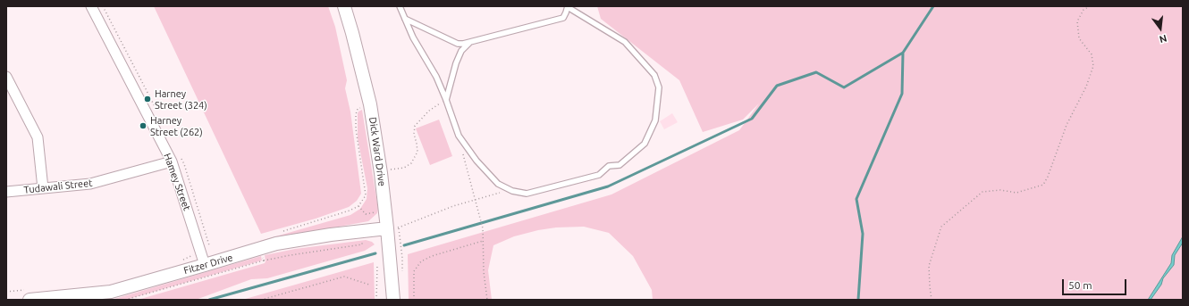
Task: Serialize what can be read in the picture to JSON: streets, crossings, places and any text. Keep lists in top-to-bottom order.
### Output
{
  "streets": {
    "street": [
      "Dick Ward Drive",
      "Hamey Street",
      "Tudawali Street",
      "Fitzer Drive"
    ]
  },
  "crossings": [
    ["Dick Ward Drive", "Fitzer Drive"],
    ["Hamey Street", "Tudawali Street"],
    ["Hamey Street", "Fitzer Drive"]
  ],
  "places": ["Harney Street (324)", "Harney Street (262)"],
  "scale_bar": "50 m",
  "north": "bottom"
}
